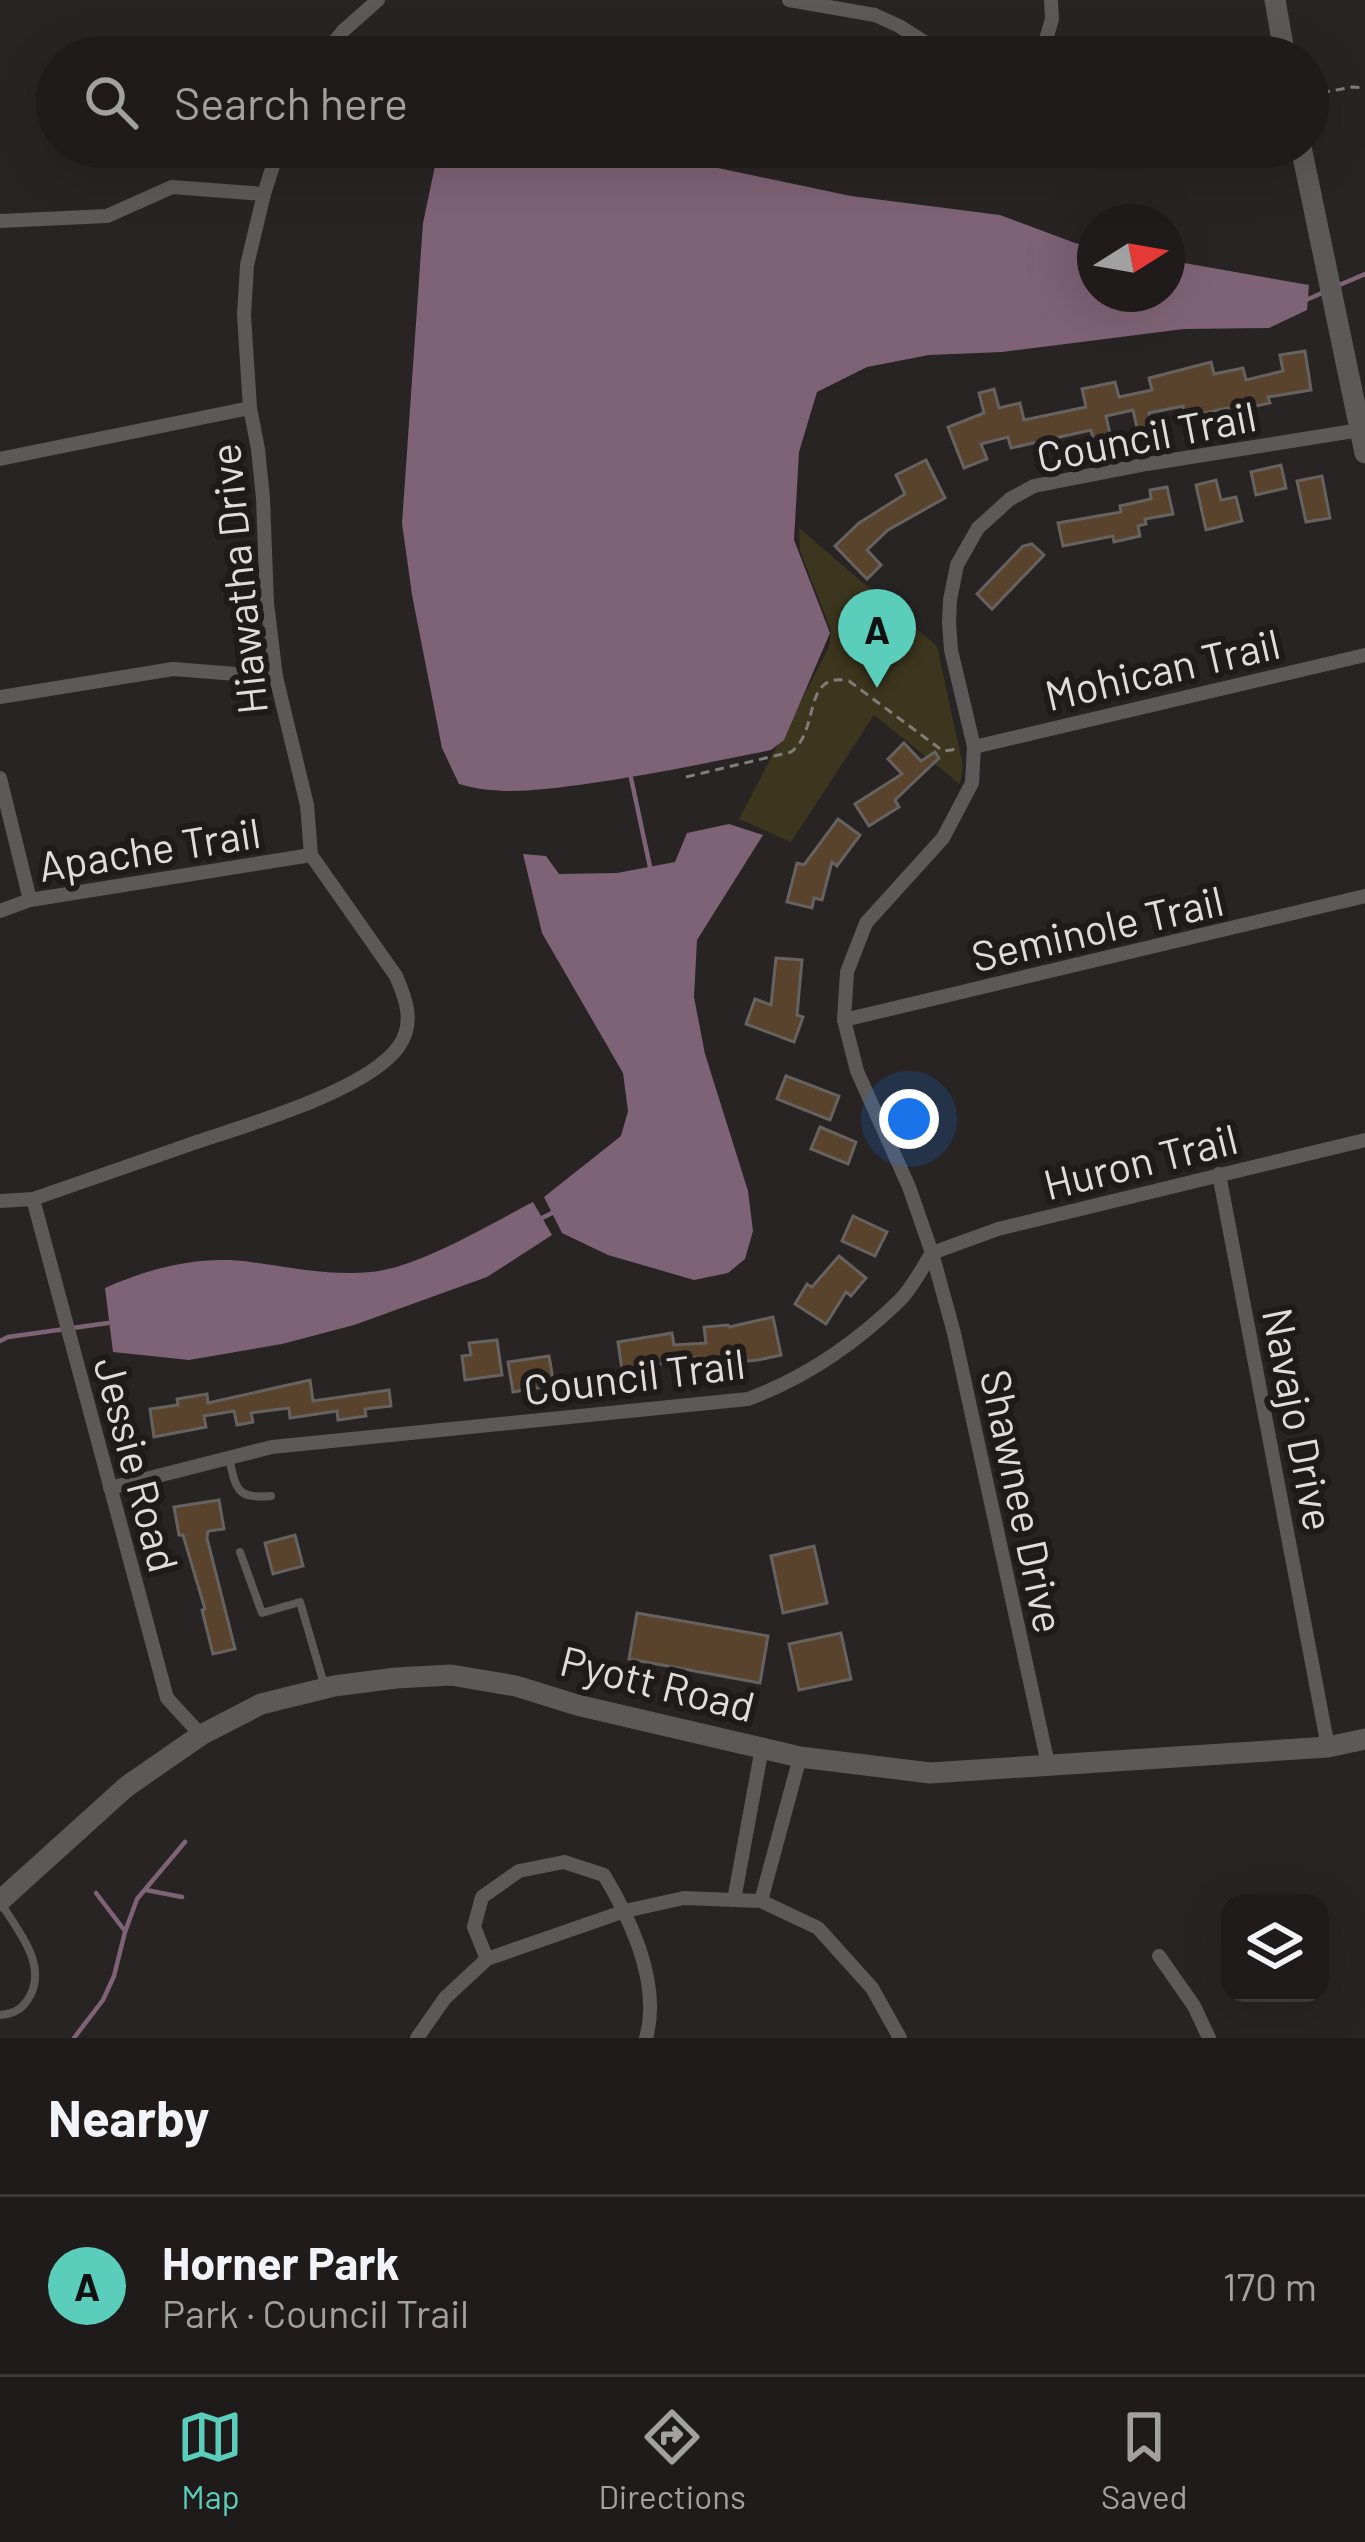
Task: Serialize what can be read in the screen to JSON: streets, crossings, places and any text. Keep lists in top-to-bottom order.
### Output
{
  "streets": {
    "street": [
      "Council Trail",
      "Hiawatha Drive",
      "Mohican Trail",
      "Apache Trail",
      "Seminole Trail",
      "Huron Trail",
      "Navajo Drive",
      "Jessie Road",
      "Shawnee Drive",
      "Pyott Road"
    ]
  },
  "crossings": [
    ["Council Trail", "Mohican Trail"],
    ["Council Trail", "Seminole Trail"],
    ["Council Trail", "Huron Trail"],
    ["Council Trail", "Jessie Road"],
    ["Council Trail", "Shawnee Drive"],
    ["Hiawatha Drive", "Apache Trail"],
    ["Hiawatha Drive", "Jessie Road"],
    ["Huron Trail", "Navajo Drive"],
    ["Huron Trail", "Shawnee Drive"],
    ["Navajo Drive", "Pyott Road"],
    ["Jessie Road", "Pyott Road"],
    ["Shawnee Drive", "Pyott Road"]
  ],
  "north": "right",
  "page": {
    "search": "Search here",
    "pins": "A",
    "heading": "Nearby",
    "list": [
      {
        "mark": "A",
        "name": "Horner Park",
        "note": "Park · Council Trail",
        "value": "170 m"
      }
    ],
    "nav": ["Map", "Directions", "Saved"]
  }
}
